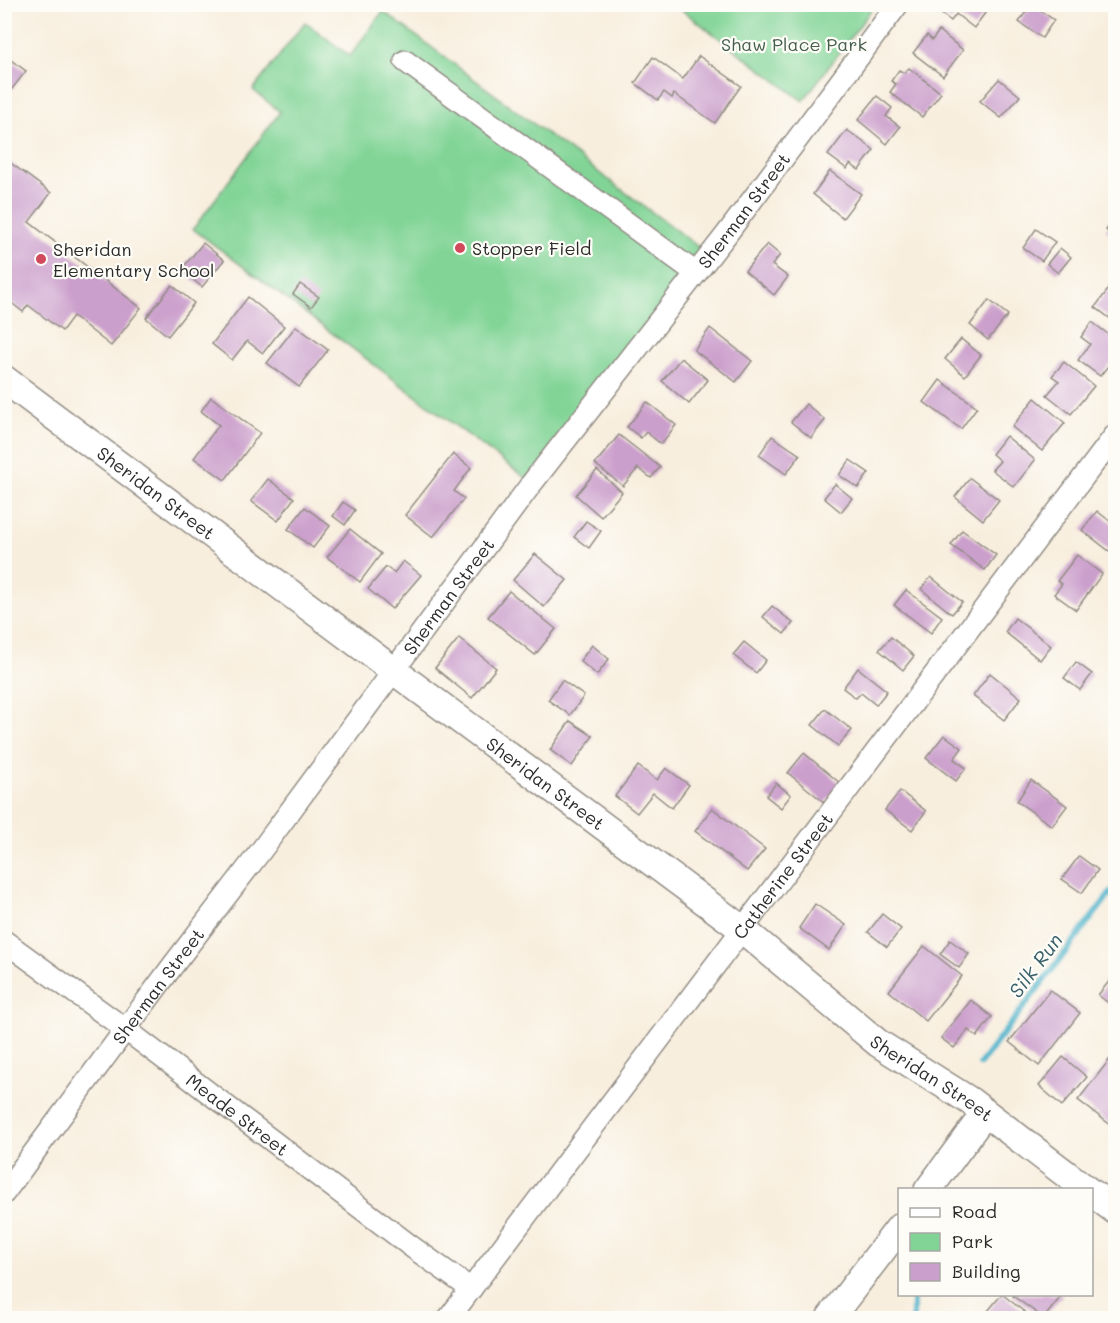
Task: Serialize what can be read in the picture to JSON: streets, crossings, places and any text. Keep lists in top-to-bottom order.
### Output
{
  "streets": {
    "street": [
      "Sherman Street",
      "Sheridan Street",
      "Catherine Street",
      "Meade Street"
    ]
  },
  "crossings": [
    ["Sherman Street", "Sheridan Street"],
    ["Sherman Street", "Meade Street"],
    ["Sheridan Street", "Catherine Street"],
    ["Catherine Street", "Meade Street"]
  ],
  "water": ["Silk Run"],
  "parks": ["Shaw Place Park"],
  "places": ["Stopper Field", "Sheridan Elementary School"],
  "legend": ["Road", "Park", "Building"]
}
